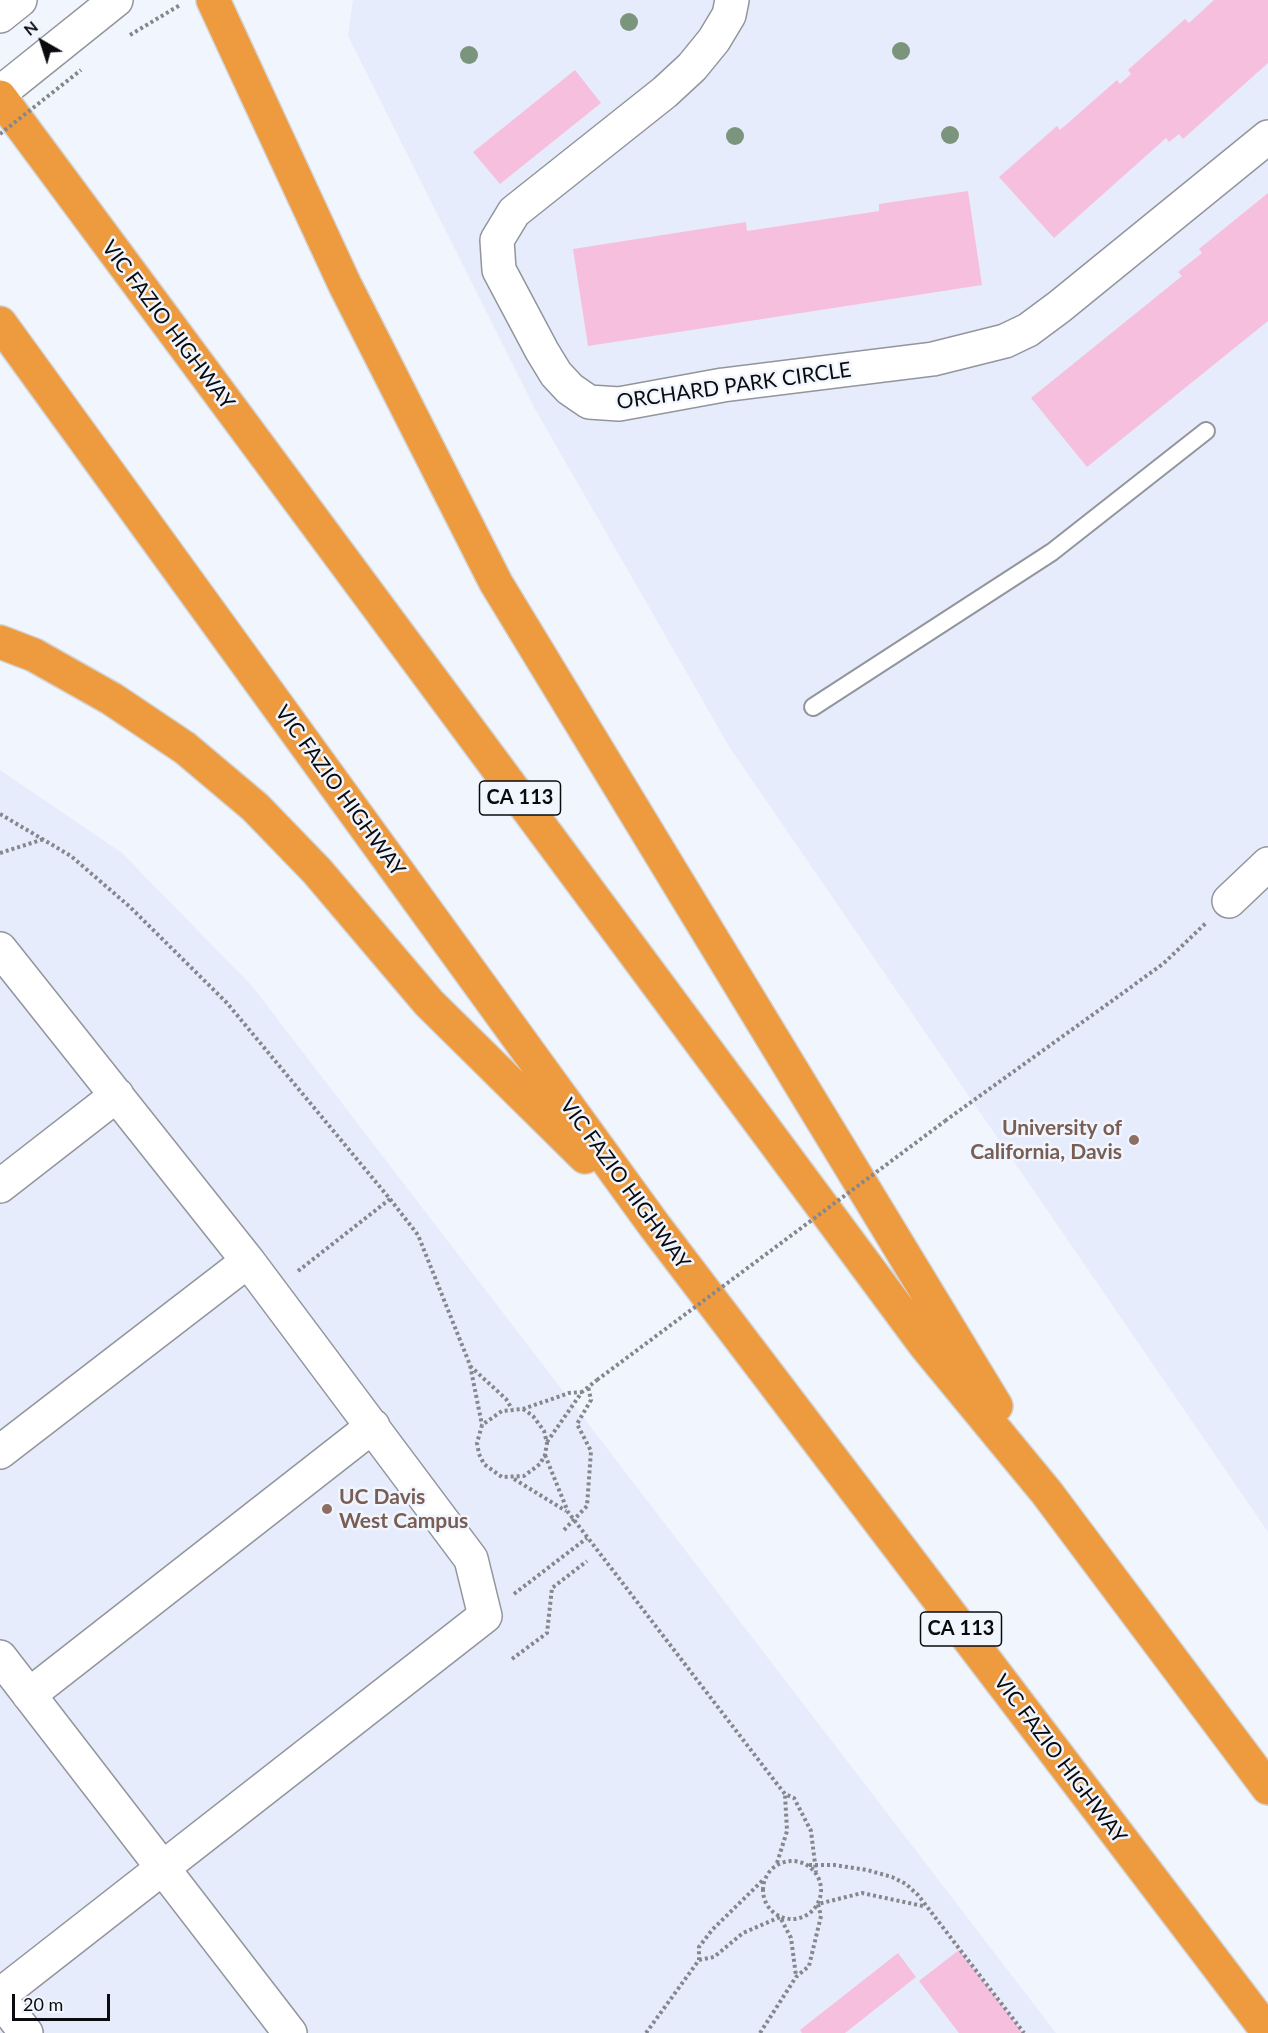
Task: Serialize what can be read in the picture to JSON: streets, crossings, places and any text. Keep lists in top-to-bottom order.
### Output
{
  "streets": {
    "highway": ["VIC FAZIO HIGHWAY", "CA 113"],
    "street": ["ORCHARD PARK CIRCLE"]
  },
  "places": ["University of California, Davis", "UC Davis West Campus"],
  "scale_bar": "20 m",
  "north": "top left"
}
